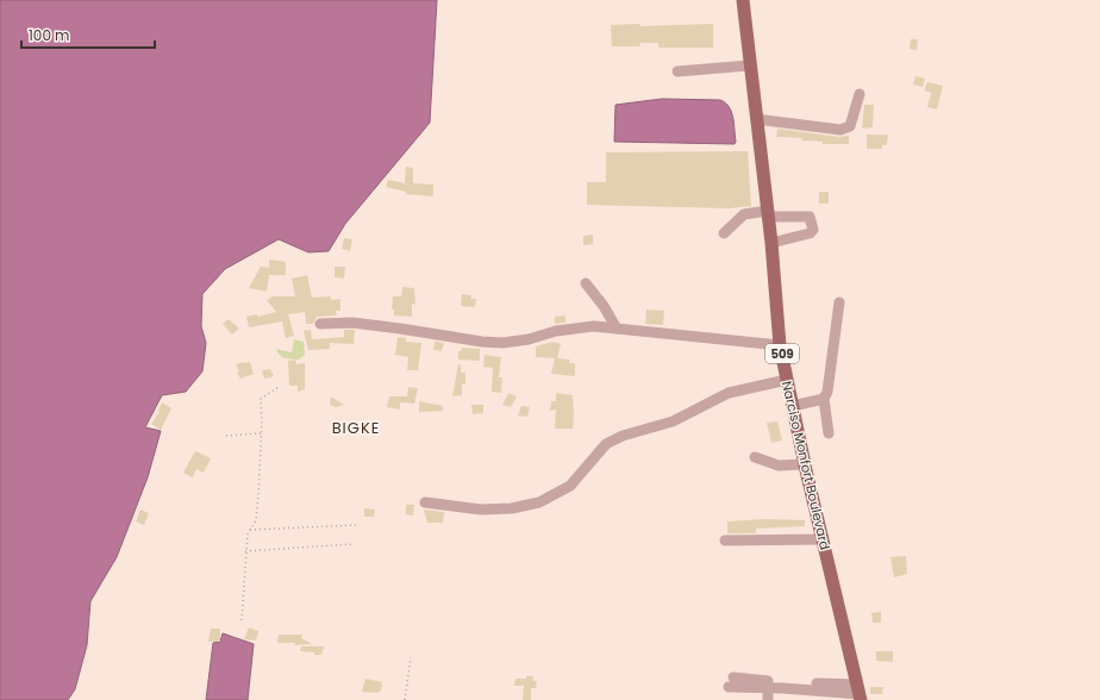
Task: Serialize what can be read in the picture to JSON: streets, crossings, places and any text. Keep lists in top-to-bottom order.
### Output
{
  "streets": {
    "main road": ["509", "Narciso Monfort Boulevard"]
  },
  "districts": ["BIGKE"],
  "scale_bar": "100 m"
}
